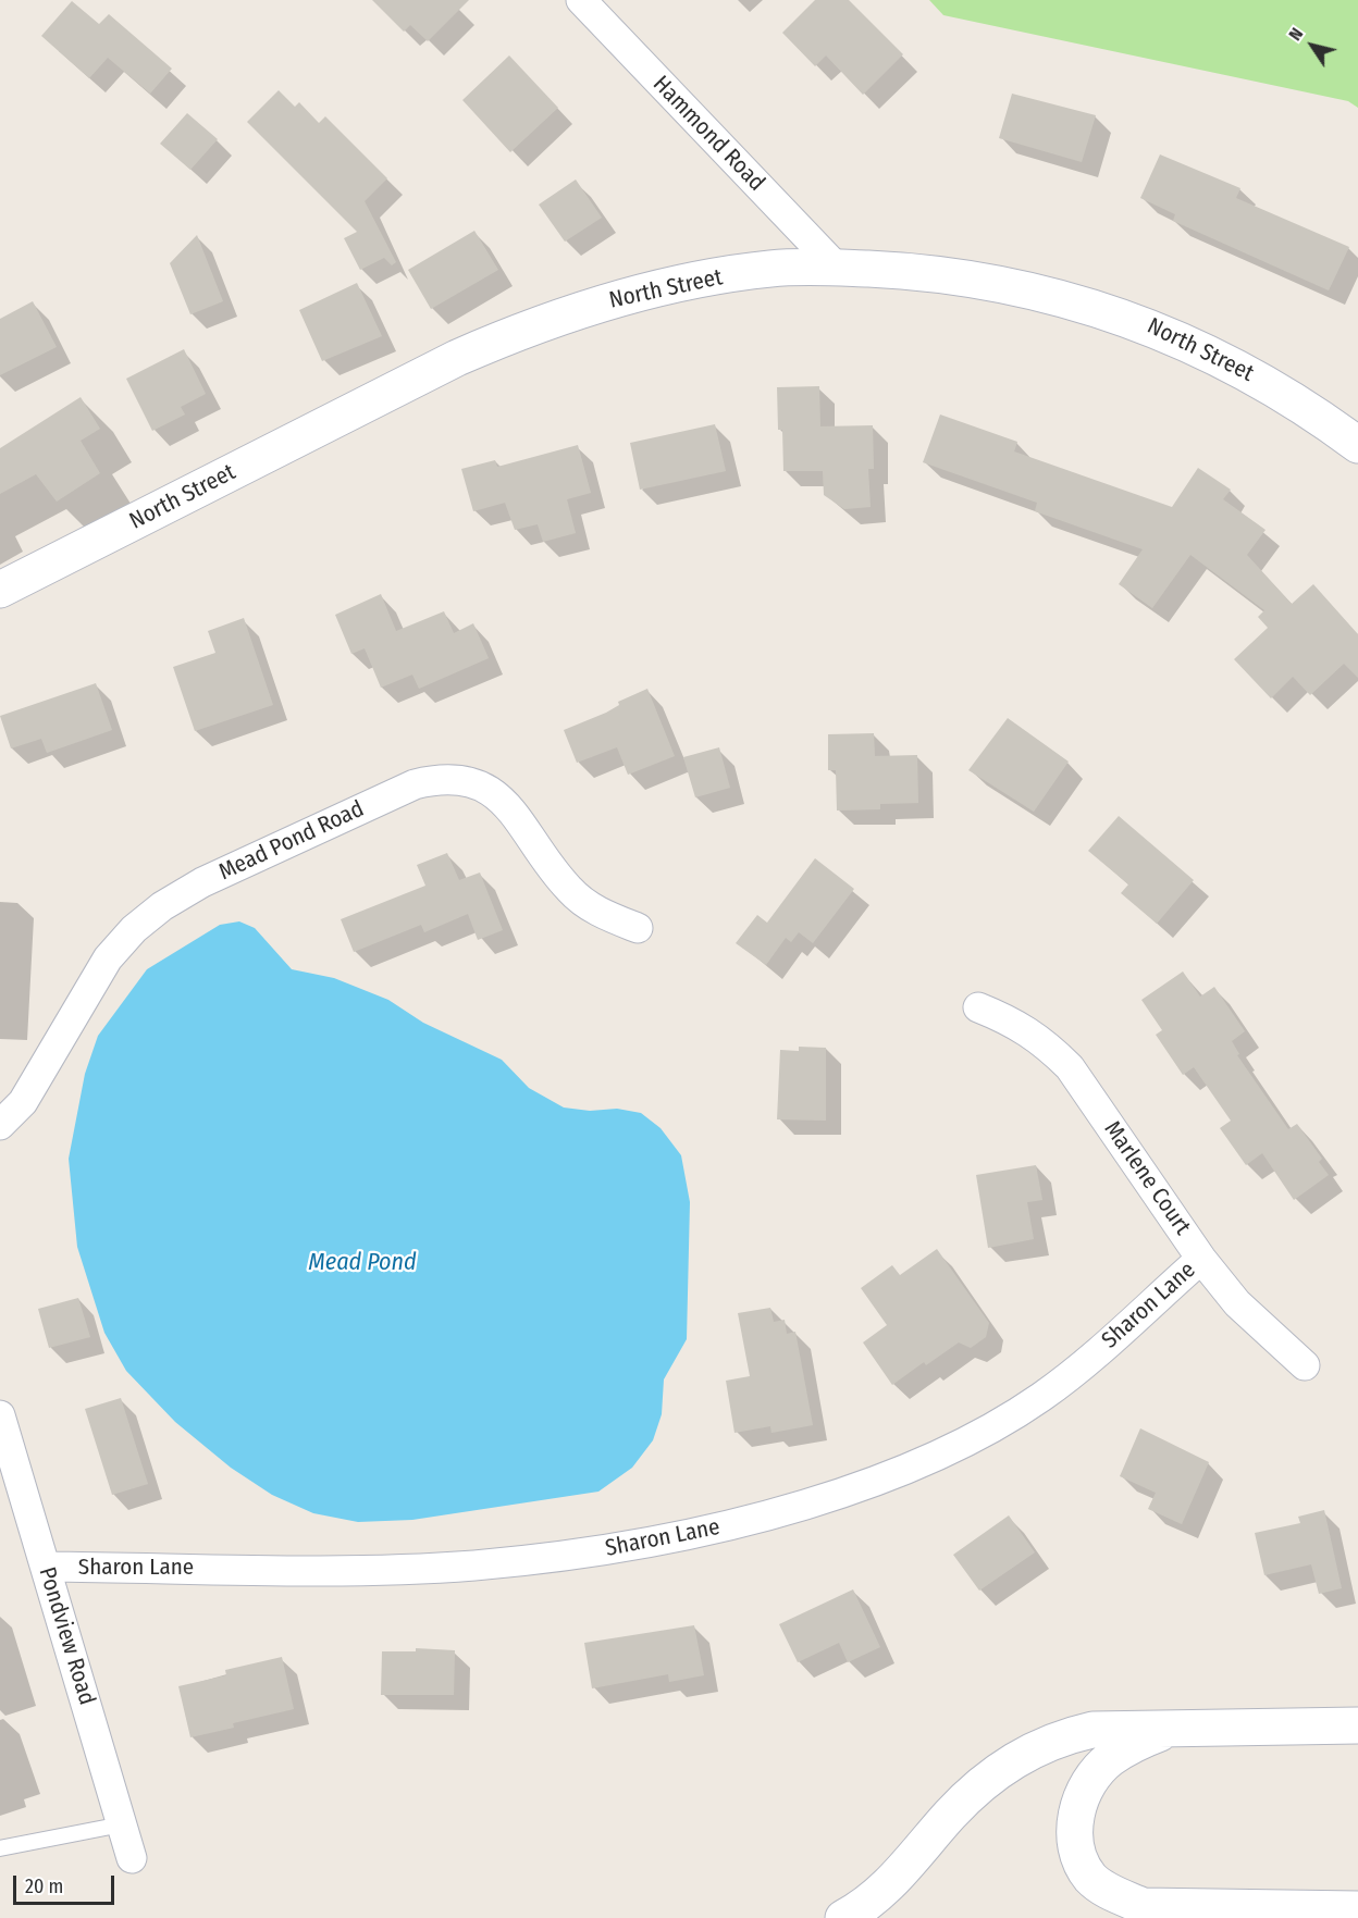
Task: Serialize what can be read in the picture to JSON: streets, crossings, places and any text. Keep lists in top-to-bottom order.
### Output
{
  "streets": {
    "street": [
      "Hammond Road",
      "North Street",
      "Mead Pond Road",
      "Marlene Court",
      "Sharon Lane",
      "Pondview Road"
    ]
  },
  "crossings": [
    ["Hammond Road", "North Street"],
    ["Marlene Court", "Sharon Lane"],
    ["Sharon Lane", "Pondview Road"]
  ],
  "water": ["Mead Pond"],
  "scale_bar": "20 m",
  "north": "top left"
}
